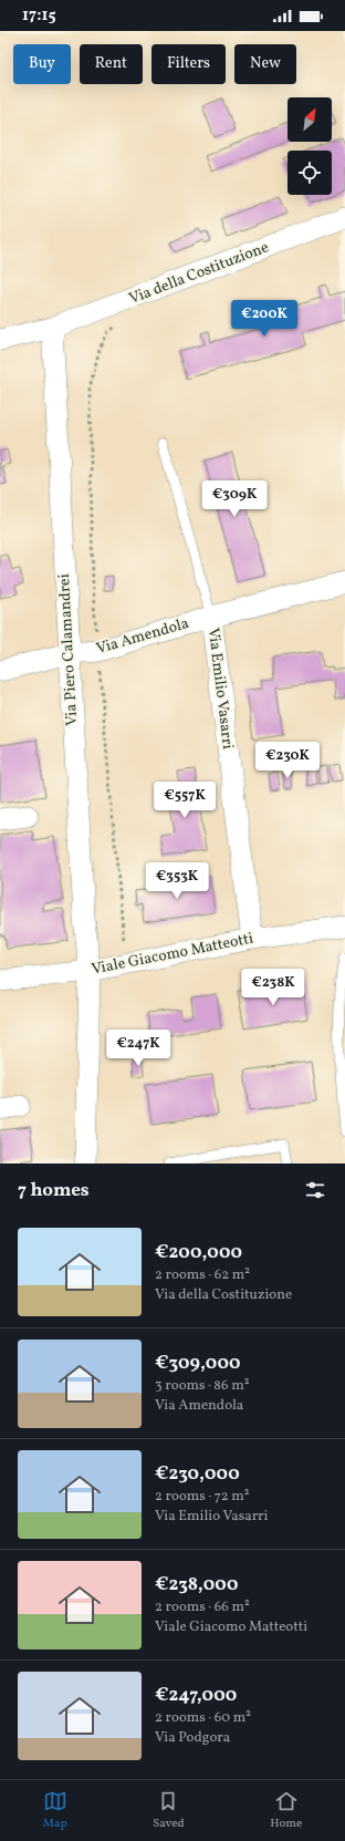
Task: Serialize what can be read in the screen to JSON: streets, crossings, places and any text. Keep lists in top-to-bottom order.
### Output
{
  "streets": {
    "street": [
      "Via della Costituzione",
      "Via Amendola",
      "Via Piero Calamandrei",
      "Via Emilio Vasarri",
      "Viale Giacomo Matteotti"
    ]
  },
  "crossings": [
    ["Via della Costituzione", "Via Piero Calamandrei"],
    ["Via Amendola", "Via Piero Calamandrei"],
    ["Via Amendola", "Via Emilio Vasarri"],
    ["Via Piero Calamandrei", "Viale Giacomo Matteotti"],
    ["Via Emilio Vasarri", "Viale Giacomo Matteotti"]
  ],
  "north": "top right",
  "page": {
    "status": "17:15",
    "chip": [
      "Buy",
      "Rent",
      "Filters",
      "New"
    ],
    "price": [
      "€200K",
      "€309K",
      "€230K",
      "€557K",
      "€353K",
      "€238K",
      "€247K"
    ],
    "heading": "7 homes",
    "list": [
      {
        "name": "€200,000",
        "note": "2 rooms · 62 m² · Via della Costituzione"
      },
      {
        "name": "€309,000",
        "note": "3 rooms · 86 m² · Via Amendola"
      },
      {
        "name": "€230,000",
        "note": "2 rooms · 72 m² · Via Emilio Vasarri"
      },
      {
        "name": "€238,000",
        "note": "2 rooms · 66 m² · Viale Giacomo Matteotti"
      },
      {
        "name": "€247,000",
        "note": "2 rooms · 60 m² · Via Podgora"
      }
    ],
    "tabs": ["Map", "Saved", "Home"]
  }
}
